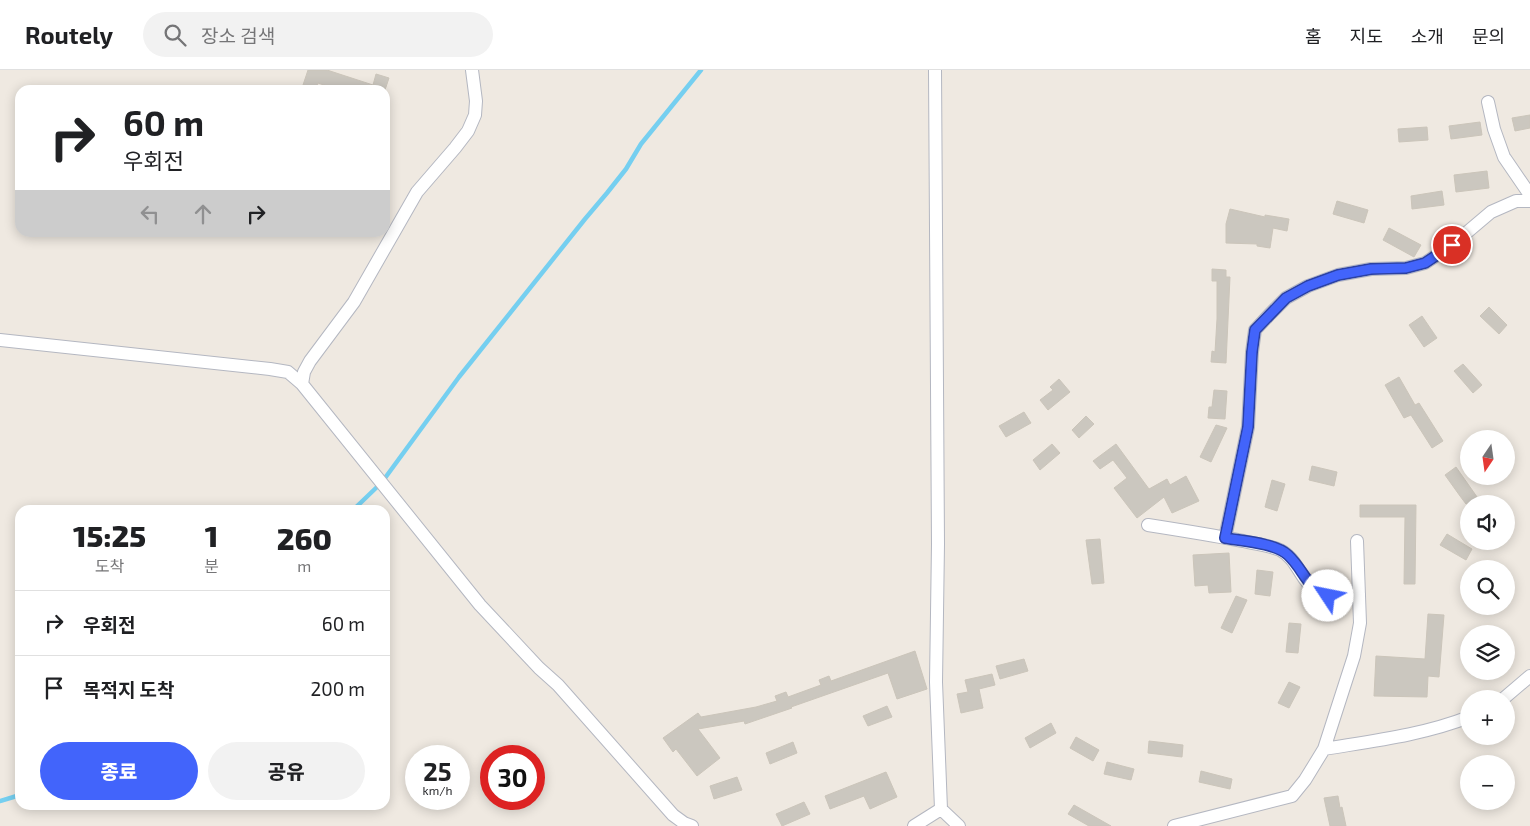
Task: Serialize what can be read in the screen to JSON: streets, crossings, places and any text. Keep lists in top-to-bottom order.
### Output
{
  "north": "bottom",
  "page": {
    "header": "Routely",
    "search": "장소 검색",
    "nav": [
      "홈",
      "지도",
      "소개",
      "문의"
    ],
    "turn": ["60 m", "우회전"],
    "map_buttons": ["+", "−"],
    "eta": [
      "15:25",
      "도착",
      "1",
      "분",
      "260",
      "m"
    ],
    "list": [
      {
        "name": "우회전",
        "value": "60 m"
      },
      {
        "name": "목적지 도착",
        "value": "200 m"
      }
    ],
    "buttons": ["종료", "공유"],
    "speed": "25 km/h",
    "limit": "30"
  }
}
